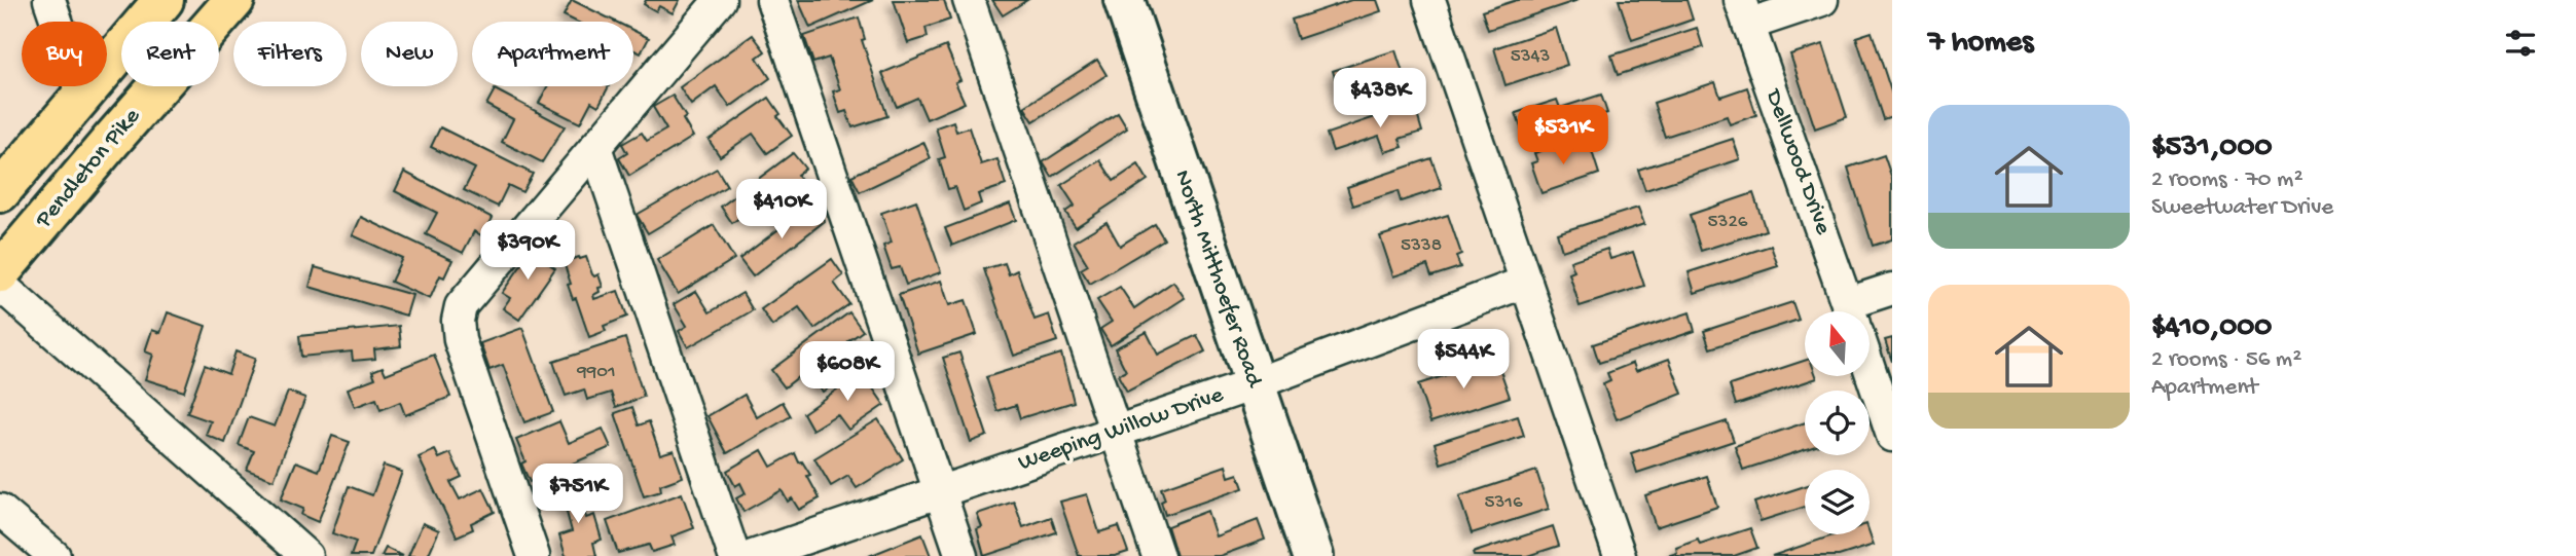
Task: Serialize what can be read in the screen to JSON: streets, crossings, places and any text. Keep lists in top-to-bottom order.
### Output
{
  "streets": {
    "main road": ["Pendleton Pike", "North Mitthoefer Road"],
    "street": ["Dellwood Drive", "Weeping Willow Drive"]
  },
  "crossings": [
    ["North Mitthoefer Road", "Weeping Willow Drive"]
  ],
  "house_numbers": [
    "5343",
    "5326",
    "5338",
    "9901",
    "5316"
  ],
  "north": "top",
  "page": {
    "heading": "7 homes",
    "chip": [
      "Buy",
      "Rent",
      "Filters",
      "New",
      "Apartment"
    ],
    "price": [
      "$438K",
      "$531K",
      "$410K",
      "$390K",
      "$544K",
      "$608K",
      "$751K"
    ],
    "list": [
      {
        "name": "$531,000",
        "note": "2 rooms · 70 m² · Sweetwater Drive"
      },
      {
        "name": "$410,000",
        "note": "2 rooms · 56 m² · Apartment"
      }
    ]
  }
}
